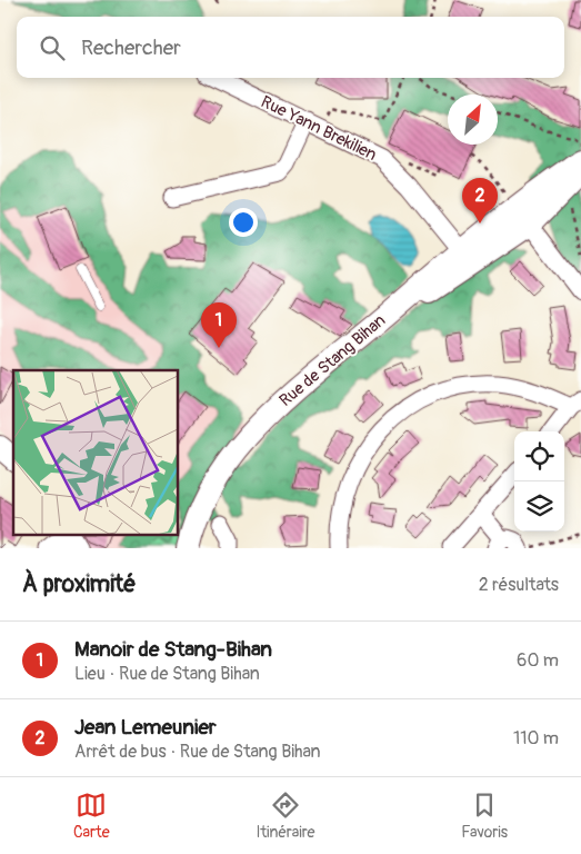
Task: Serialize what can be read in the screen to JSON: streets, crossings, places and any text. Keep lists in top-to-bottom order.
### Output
{
  "streets": {
    "street": ["Rue Yann Brekilien", "Rue de Stang Bihan"]
  },
  "crossings": [
    ["Rue Yann Brekilien", "Rue de Stang Bihan"]
  ],
  "north": "top right",
  "page": {
    "search": "Rechercher",
    "pins": ["2", "1"],
    "heading": ["À proximité", "2 résultats"],
    "list": [
      {
        "mark": "1",
        "name": "Manoir de Stang-Bihan",
        "note": "Lieu · Rue de Stang Bihan",
        "value": "60 m"
      },
      {
        "mark": "2",
        "name": "Jean Lemeunier",
        "note": "Arrêt de bus · Rue de Stang Bihan",
        "value": "110 m"
      }
    ],
    "nav": ["Carte", "Itinéraire", "Favoris"]
  }
}
